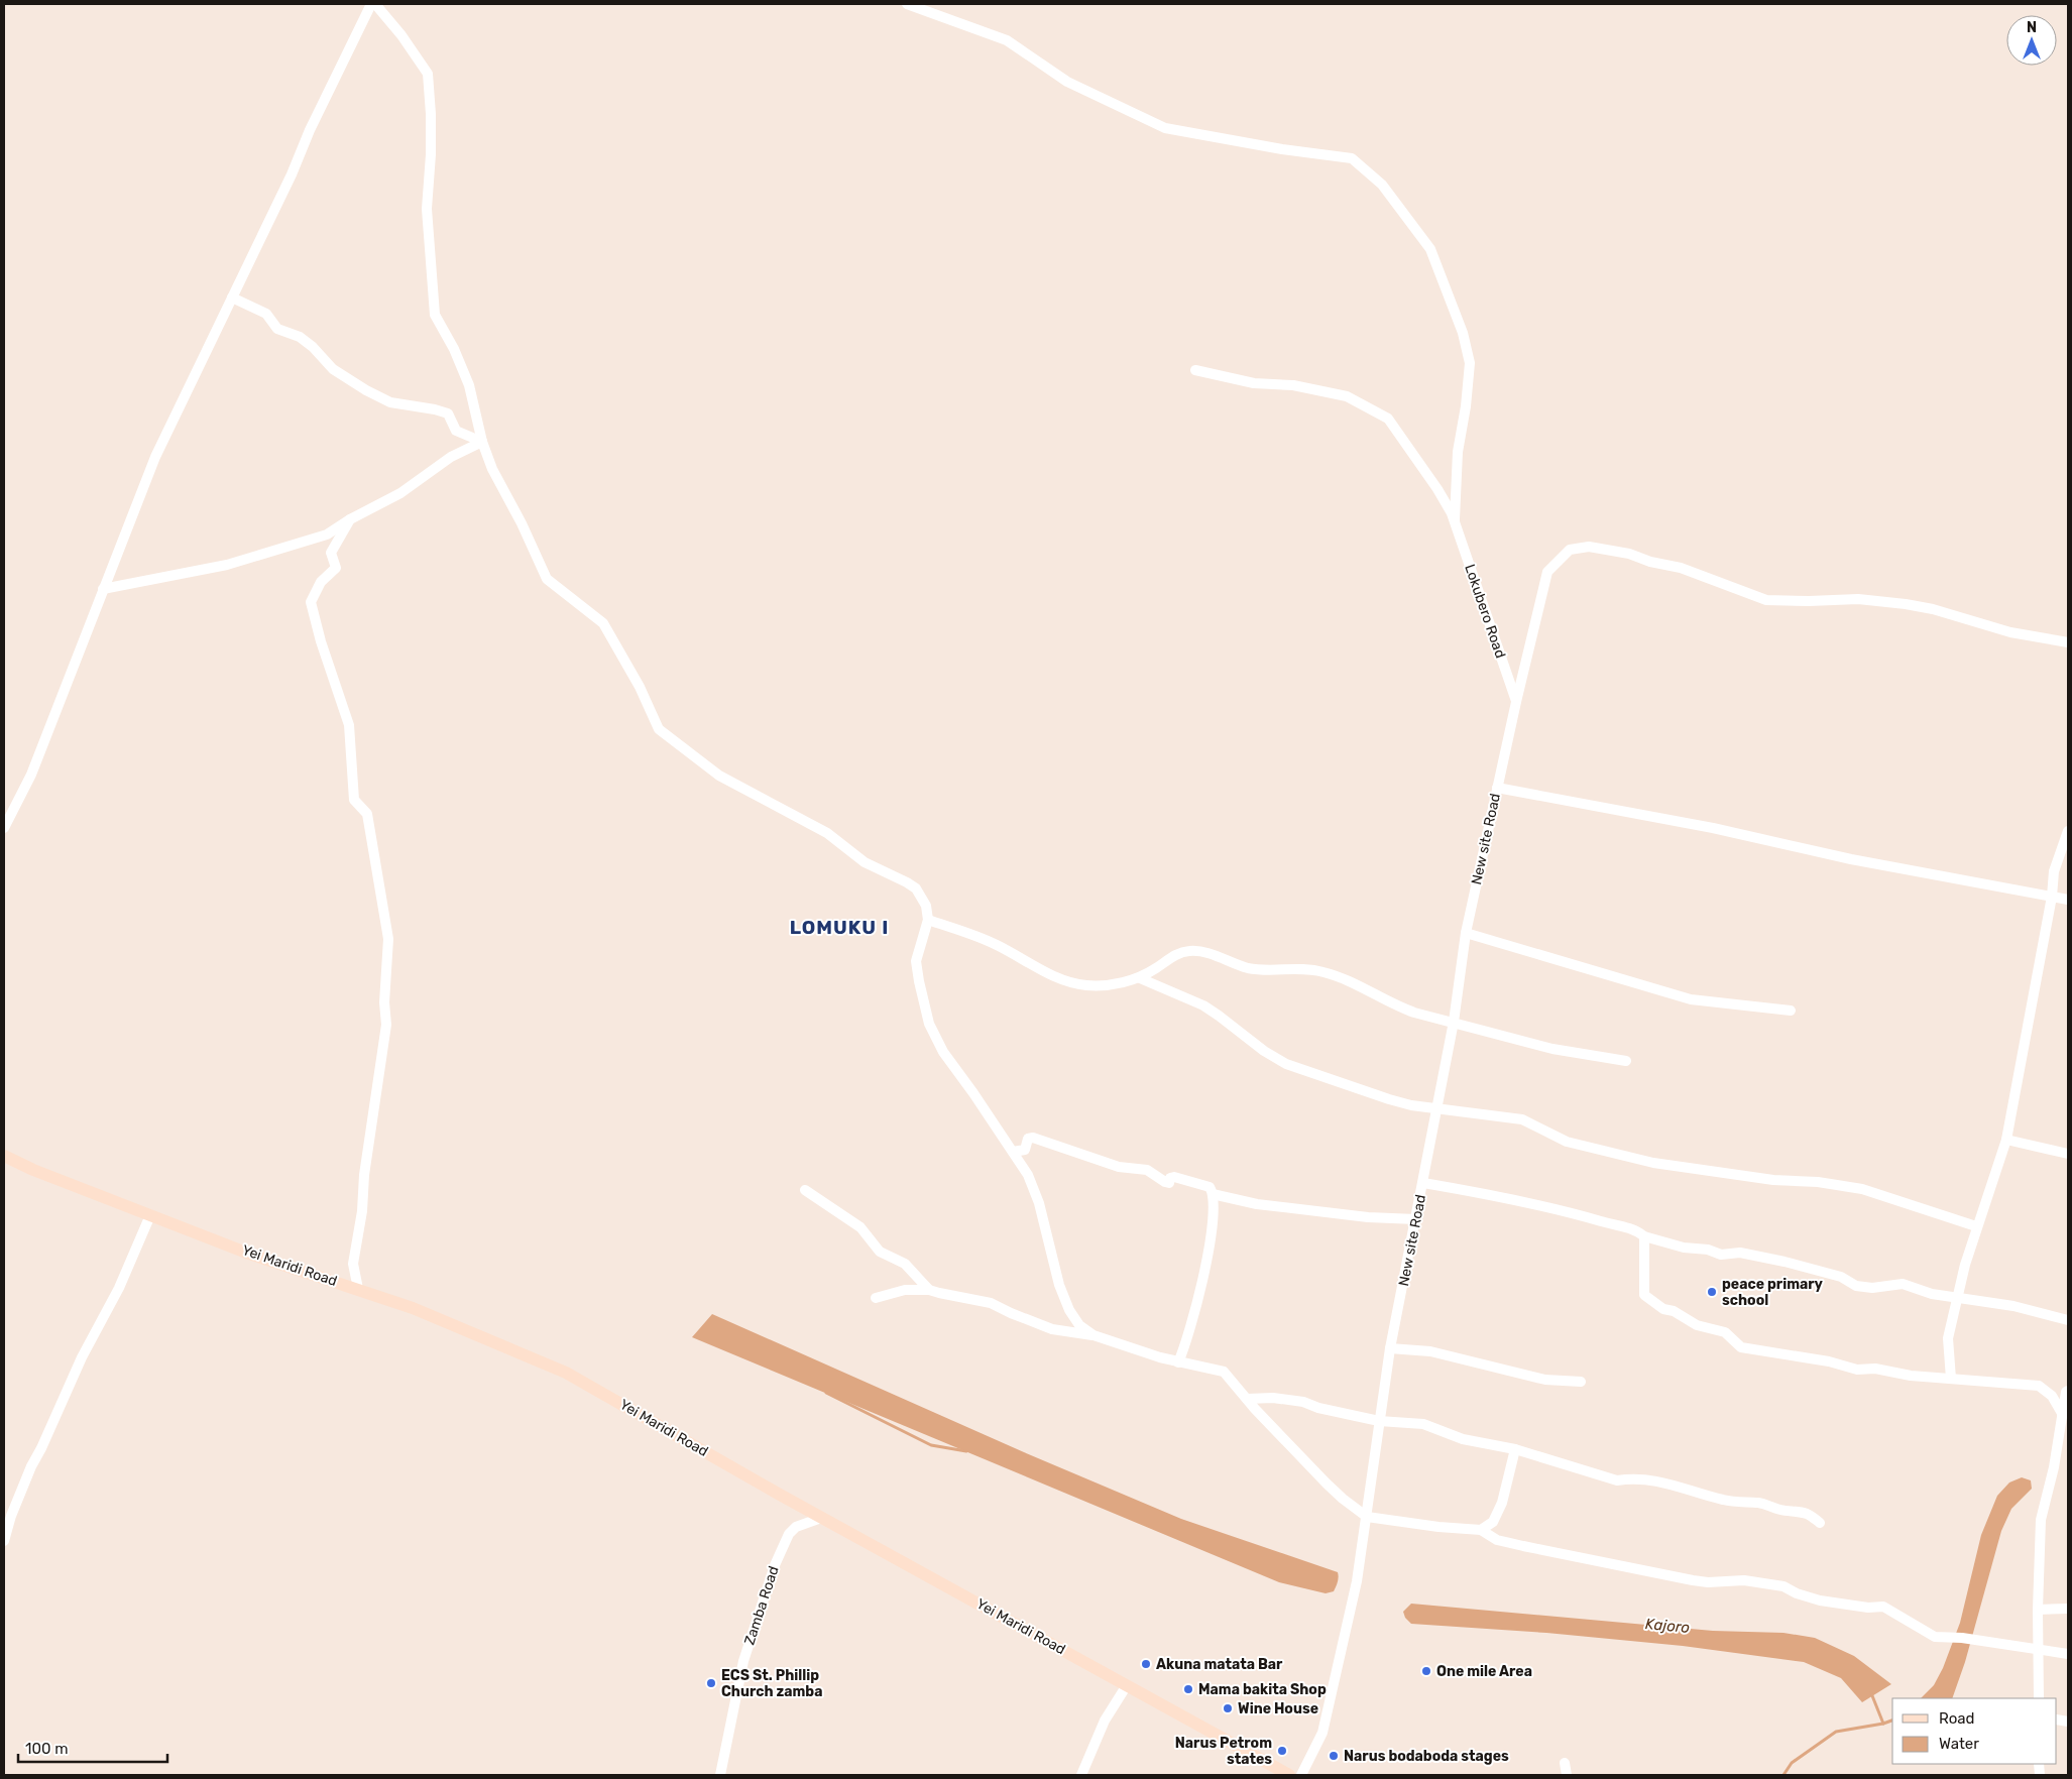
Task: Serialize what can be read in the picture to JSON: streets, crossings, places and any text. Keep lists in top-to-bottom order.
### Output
{
  "streets": {
    "main road": ["Yei Maridi Road"],
    "street": ["Lokubero Road", "New site Road", "Zamba Road"]
  },
  "crossings": [
    ["Lokubero Road", "New site Road"],
    ["Yei Maridi Road", "Zamba Road"]
  ],
  "districts": ["LOMUKU I"],
  "water": ["Kajoro"],
  "places": [
    "peace primary school",
    "Akuna matata Bar",
    "One mile Area",
    "ECS St. Phillip Church zamba",
    "Mama bakita Shop",
    "Wine House",
    "Narus Petrom states",
    "Narus bodaboda stages"
  ],
  "legend": ["Road", "Water"],
  "scale_bar": "100 m",
  "north": "top"
}
